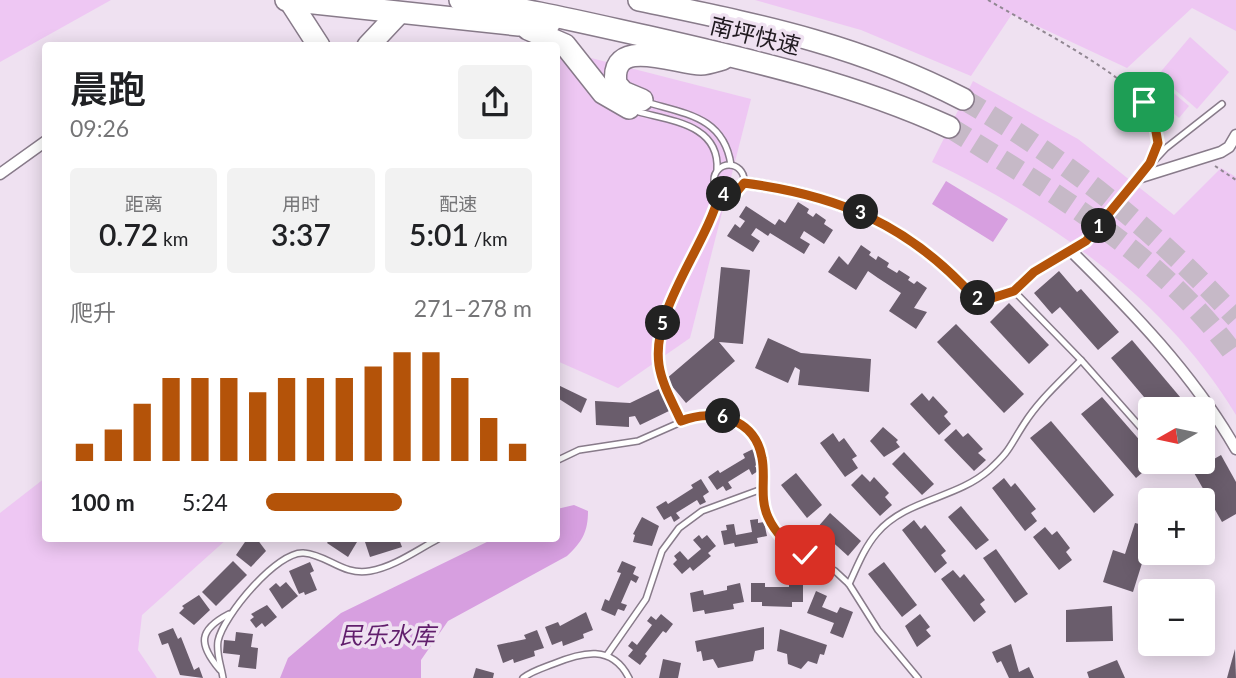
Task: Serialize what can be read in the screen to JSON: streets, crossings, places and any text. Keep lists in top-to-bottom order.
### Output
{
  "streets": {
    "highway": ["南坪快速"]
  },
  "water": ["民乐水库"],
  "north": "left",
  "page": {
    "heading": ["晨跑", "09:26"],
    "stats": [
      ["距离", "0.72 km"],
      ["用时", "3:37"],
      ["配速", "5:01 /km"]
    ],
    "pins": [
      "4",
      "3",
      "1",
      "2",
      "5",
      "6"
    ],
    "chart": ["爬升", "271–278 m"],
    "map_buttons": ["+", "−"],
    "list": [
      {
        "name": "100 m",
        "note": "5:24"
      }
    ]
  }
}
